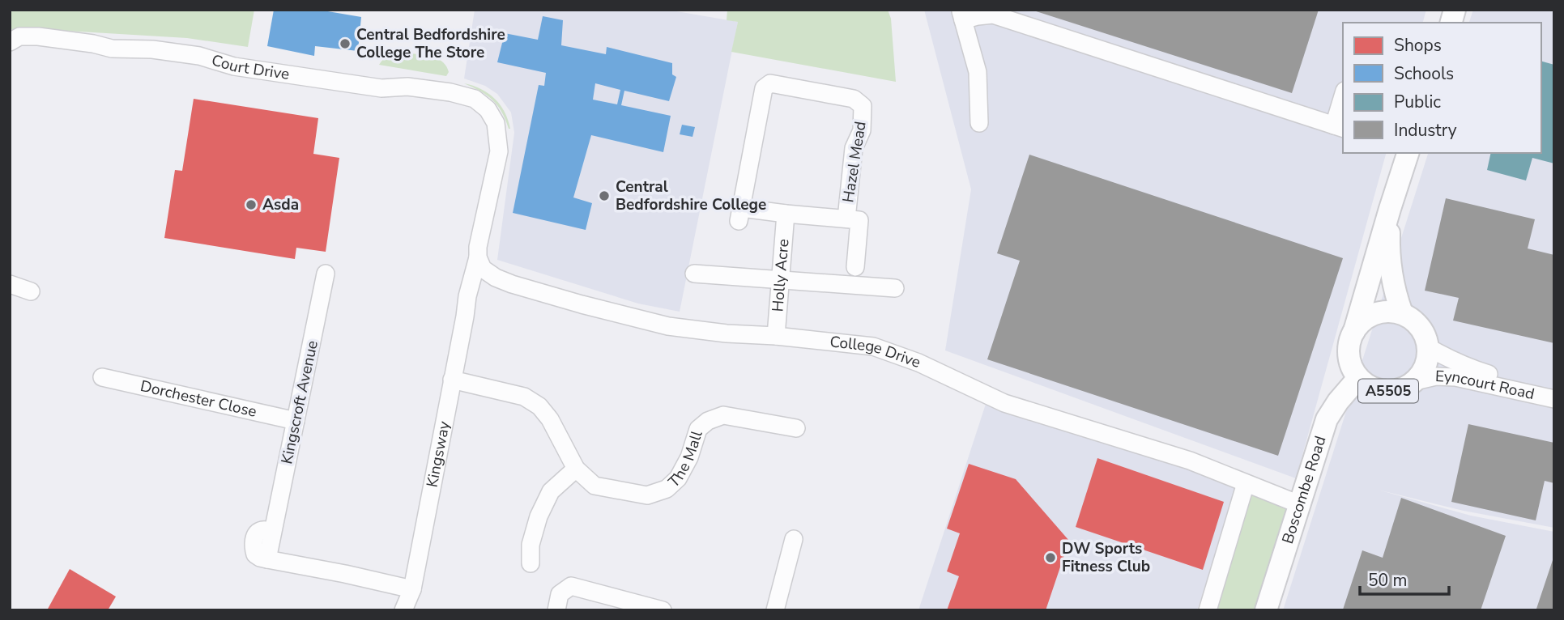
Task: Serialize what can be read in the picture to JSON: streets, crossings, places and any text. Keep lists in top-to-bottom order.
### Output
{
  "streets": {
    "main road": ["A5505", "Boscombe Road"],
    "street": [
      "Court Drive",
      "Hazel Mead",
      "Holly Acre",
      "College Drive",
      "Eyncourt Road",
      "Dorchester Close",
      "Kingscroft Avenue",
      "Kingsway",
      "The Mall"
    ]
  },
  "crossings": [
    ["Court Drive", "Kingsway"],
    ["Hazel Mead", "Holly Acre"],
    ["Holly Acre", "College Drive"],
    ["College Drive", "Boscombe Road"],
    ["Eyncourt Road", "A5505"],
    ["Eyncourt Road", "Boscombe Road"],
    ["A5505", "Boscombe Road"],
    ["Dorchester Close", "Kingscroft Avenue"],
    ["Kingscroft Avenue", "Kingsway"],
    ["Kingsway", "The Mall"]
  ],
  "places": [
    "Central Bedfordshire College The Store",
    "Central Bedfordshire College",
    "Asda",
    "DW Sports Fitness Club"
  ],
  "legend": [
    "Shops",
    "Schools",
    "Public",
    "Industry"
  ],
  "scale_bar": "50 m"
}
